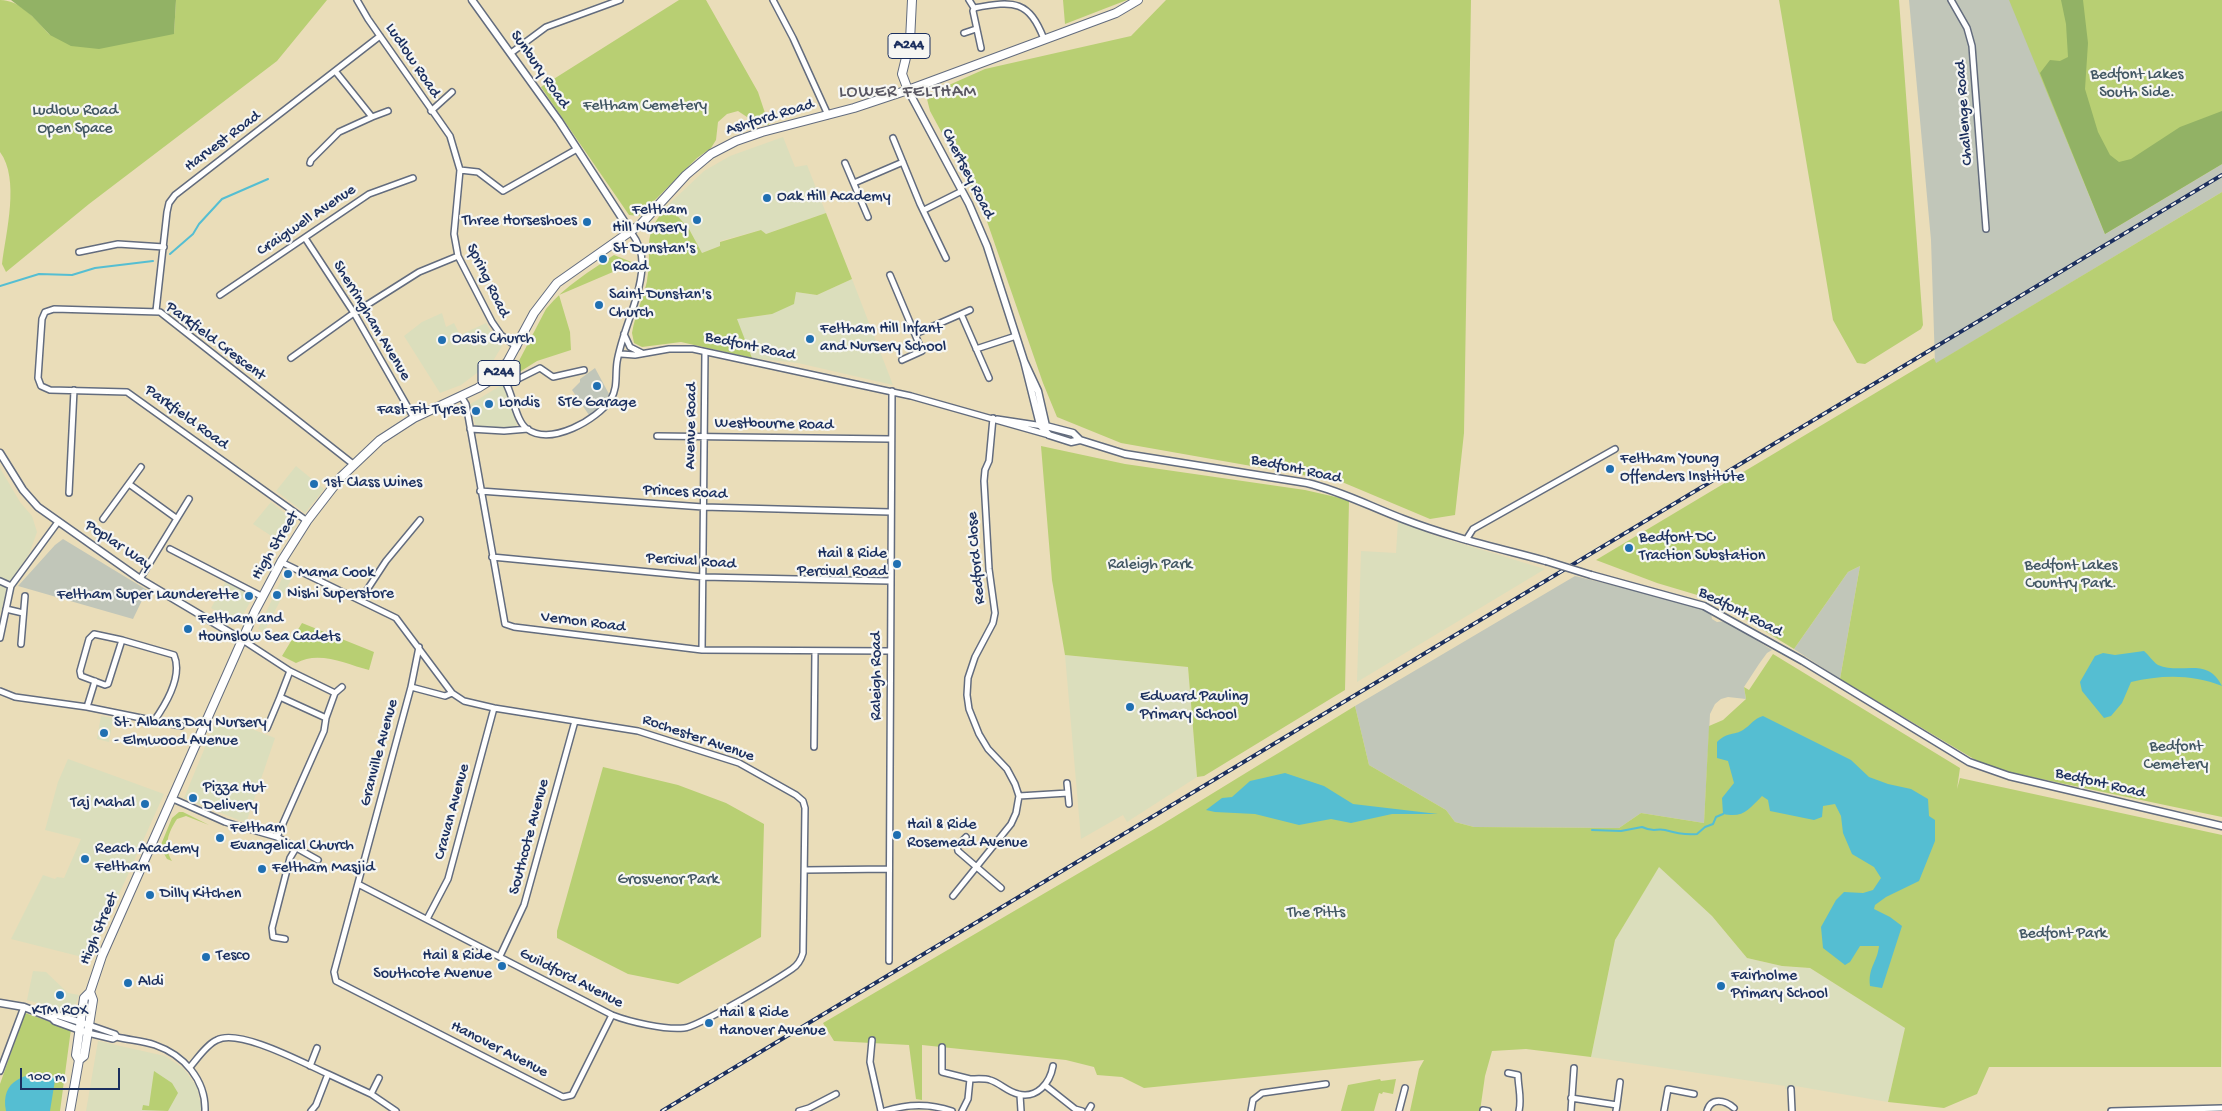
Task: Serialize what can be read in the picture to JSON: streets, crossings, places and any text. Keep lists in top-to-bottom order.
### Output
{
  "streets": {
    "main road": [
      "A244",
      "Ashford Road",
      "Chertsey Road",
      "High Street"
    ],
    "street": [
      "Ludlow Road",
      "Sunbury Road",
      "Challenge Road",
      "Harvest Road",
      "Craigwell Avenue",
      "Spring Road",
      "Sherringham Avenue",
      "Parkfield Crescent",
      "Bedfont Road",
      "Parkfield Road",
      "Westbourne Road",
      "Avenue Road",
      "Princes Road",
      "Poplar Way",
      "Redford Close",
      "Percival Road",
      "Vernon Road",
      "Raleigh Road",
      "Rochester Avenue",
      "Granville Avenue",
      "Cravan Avenue",
      "Southcote Avenue",
      "Guildford Avenue",
      "Hanover Avenue"
    ]
  },
  "crossings": [
    ["Ludlow Road", "Harvest Road"],
    ["Ludlow Road", "Spring Road"],
    ["Sunbury Road", "Ashford Road"],
    ["Sunbury Road", "High Street"],
    ["Ashford Road", "Chertsey Road"],
    ["Ashford Road", "High Street"],
    ["Harvest Road", "Parkfield Crescent"],
    ["Chertsey Road", "Bedfont Road"],
    ["Craigwell Avenue", "Sherringham Avenue"],
    ["Spring Road", "High Street"],
    ["Sherringham Avenue", "High Street"],
    ["Parkfield Crescent", "Parkfield Road"],
    ["Parkfield Crescent", "High Street"],
    ["Bedfont Road", "Avenue Road"],
    ["Bedfont Road", "Redford Close"],
    ["Bedfont Road", "Raleigh Road"],
    ["Parkfield Road", "High Street"],
    ["Westbourne Road", "Avenue Road"],
    ["Westbourne Road", "Raleigh Road"],
    ["Avenue Road", "Princes Road"],
    ["Avenue Road", "Percival Road"],
    ["Avenue Road", "Vernon Road"],
    ["Princes Road", "Vernon Road"],
    ["Princes Road", "Raleigh Road"],
    ["Poplar Way", "High Street"],
    ["High Street", "Vernon Road"],
    ["High Street", "Rochester Avenue"],
    ["Percival Road", "Vernon Road"],
    ["Percival Road", "Raleigh Road"],
    ["Vernon Road", "Raleigh Road"],
    ["Rochester Avenue", "Granville Avenue"],
    ["Rochester Avenue", "Cravan Avenue"],
    ["Rochester Avenue", "Southcote Avenue"],
    ["Rochester Avenue", "Guildford Avenue"],
    ["Granville Avenue", "Guildford Avenue"],
    ["Granville Avenue", "Hanover Avenue"],
    ["Cravan Avenue", "Guildford Avenue"],
    ["Southcote Avenue", "Guildford Avenue"],
    ["Guildford Avenue", "Hanover Avenue"]
  ],
  "districts": ["LOWER FELTHAM"],
  "parks": [
    "Bedfont Lakes South Side.",
    "Feltham Cemetery",
    "Ludlow Road Open Space",
    "Raleigh Park",
    "Bedfont Lakes Country Park.",
    "Bedfont Cemetery",
    "Grosvenor Park",
    "The Pitts",
    "Bedfont Park"
  ],
  "places": [
    "Oak Hill Academy",
    "Feltham Hill Nursery",
    "Three Horseshoes",
    "St Dunstan's Road",
    "Saint Dunstan's Church",
    "Feltham Hill Infant and Nursery School",
    "Oasis Church",
    "STG Garage",
    "Londis",
    "Fast Fit Tyres",
    "Feltham Young Offenders Institute",
    "1st Class Wines",
    "Bedfont DC Traction Substation",
    "Hail & Ride Percival Road",
    "Mama Cook",
    "Nishi Superstore",
    "Feltham Super Launderette",
    "Feltham and Hounslow Sea Cadets",
    "Edward Pauling Primary School",
    "St. Albans Day Nursery - Elmwood Avenue",
    "Pizza Hut Delivery",
    "Taj Mahal",
    "Hail & Ride Rosemead Avenue",
    "Feltham Evangelical Church",
    "Reach Academy Feltham",
    "Feltham Masjid",
    "Dilly Kitchen",
    "Tesco",
    "Hail & Ride Southcote Avenue",
    "Aldi",
    "Fairholme Primary School",
    "KTM ROX",
    "Hail & Ride Hanover Avenue"
  ],
  "scale_bar": "100 m"
}
